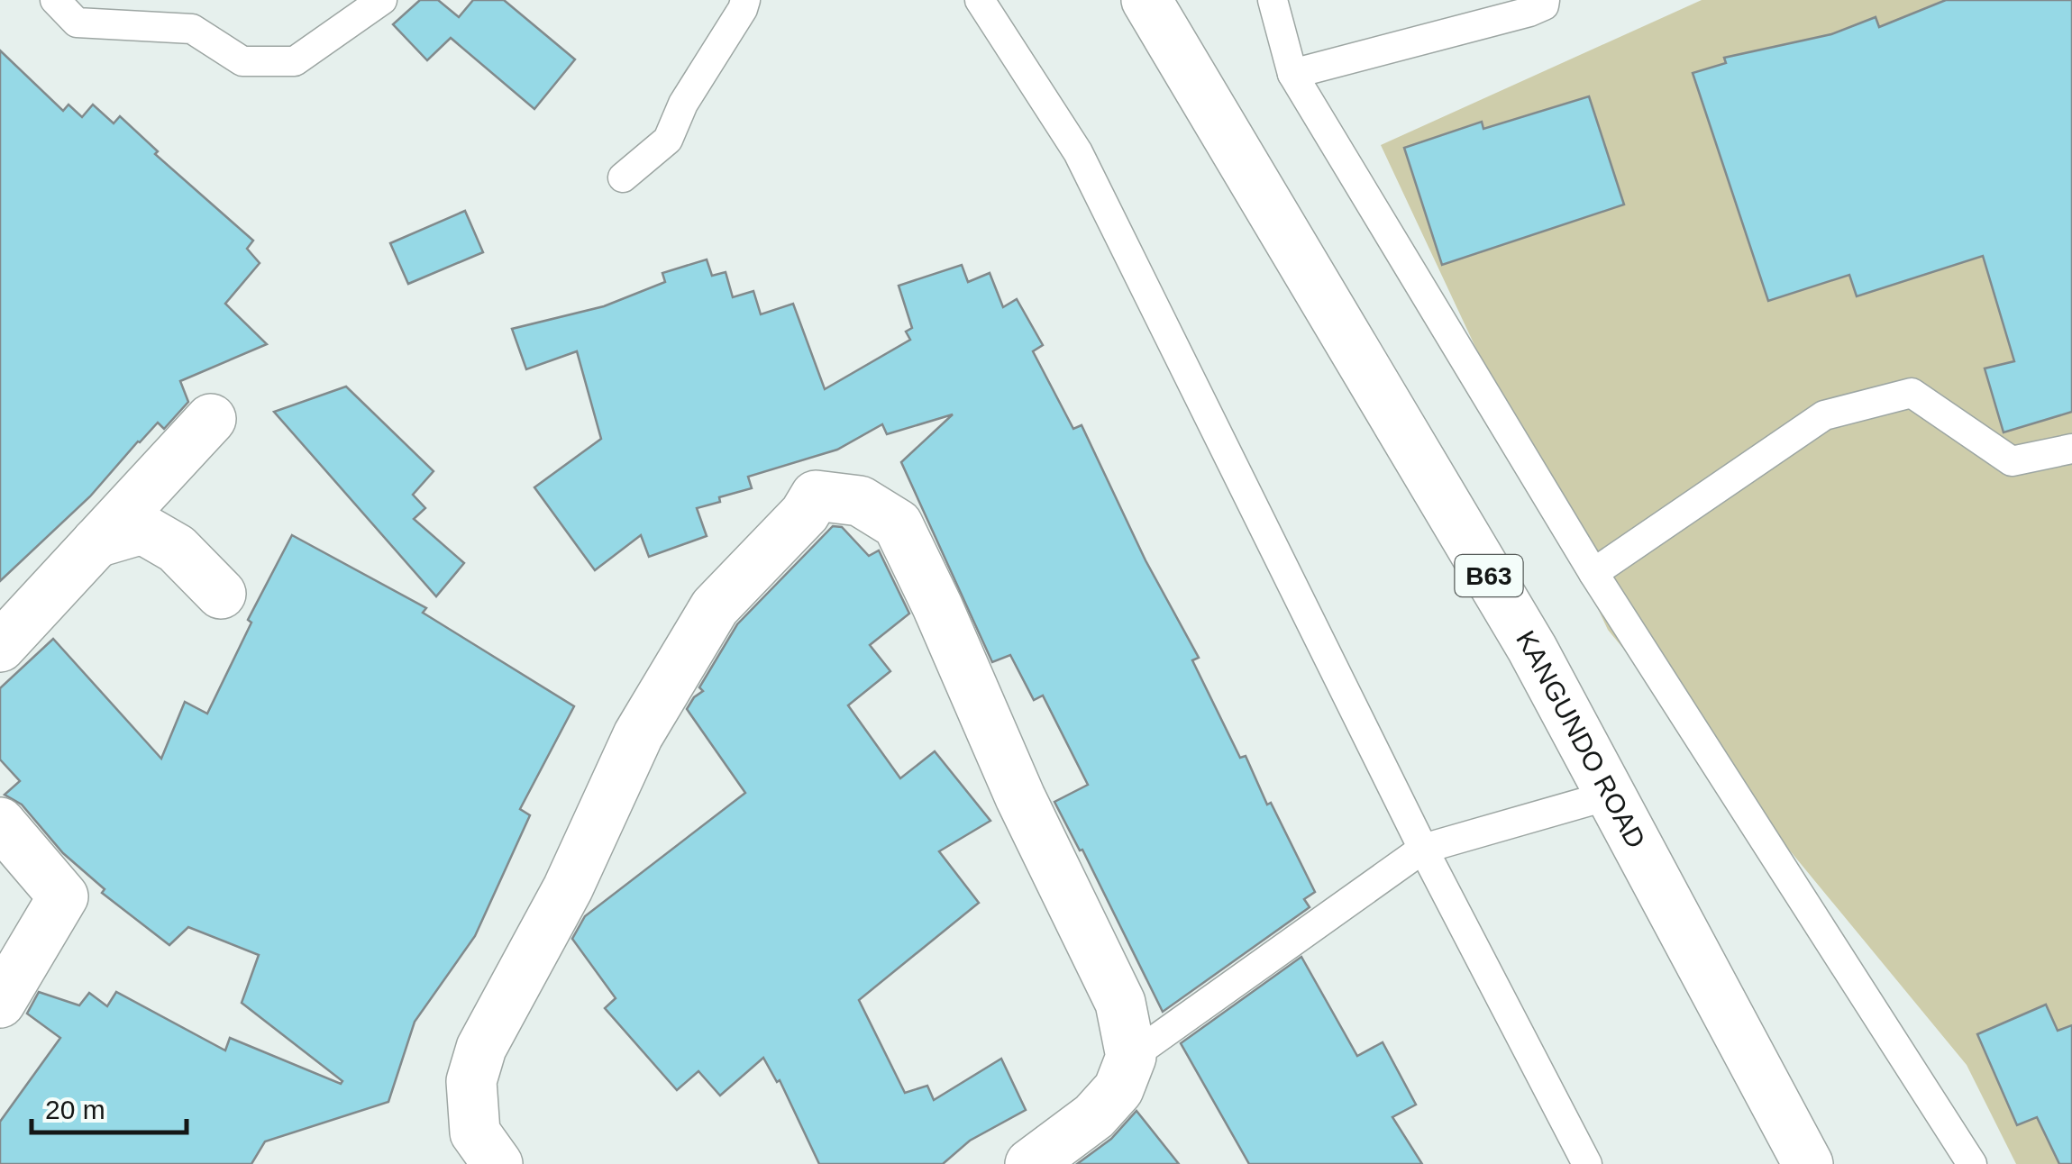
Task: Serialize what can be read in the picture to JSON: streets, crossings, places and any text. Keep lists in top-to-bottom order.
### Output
{
  "streets": {
    "main road": ["B63", "KANGUNDO ROAD"]
  },
  "scale_bar": "20 m"
}
